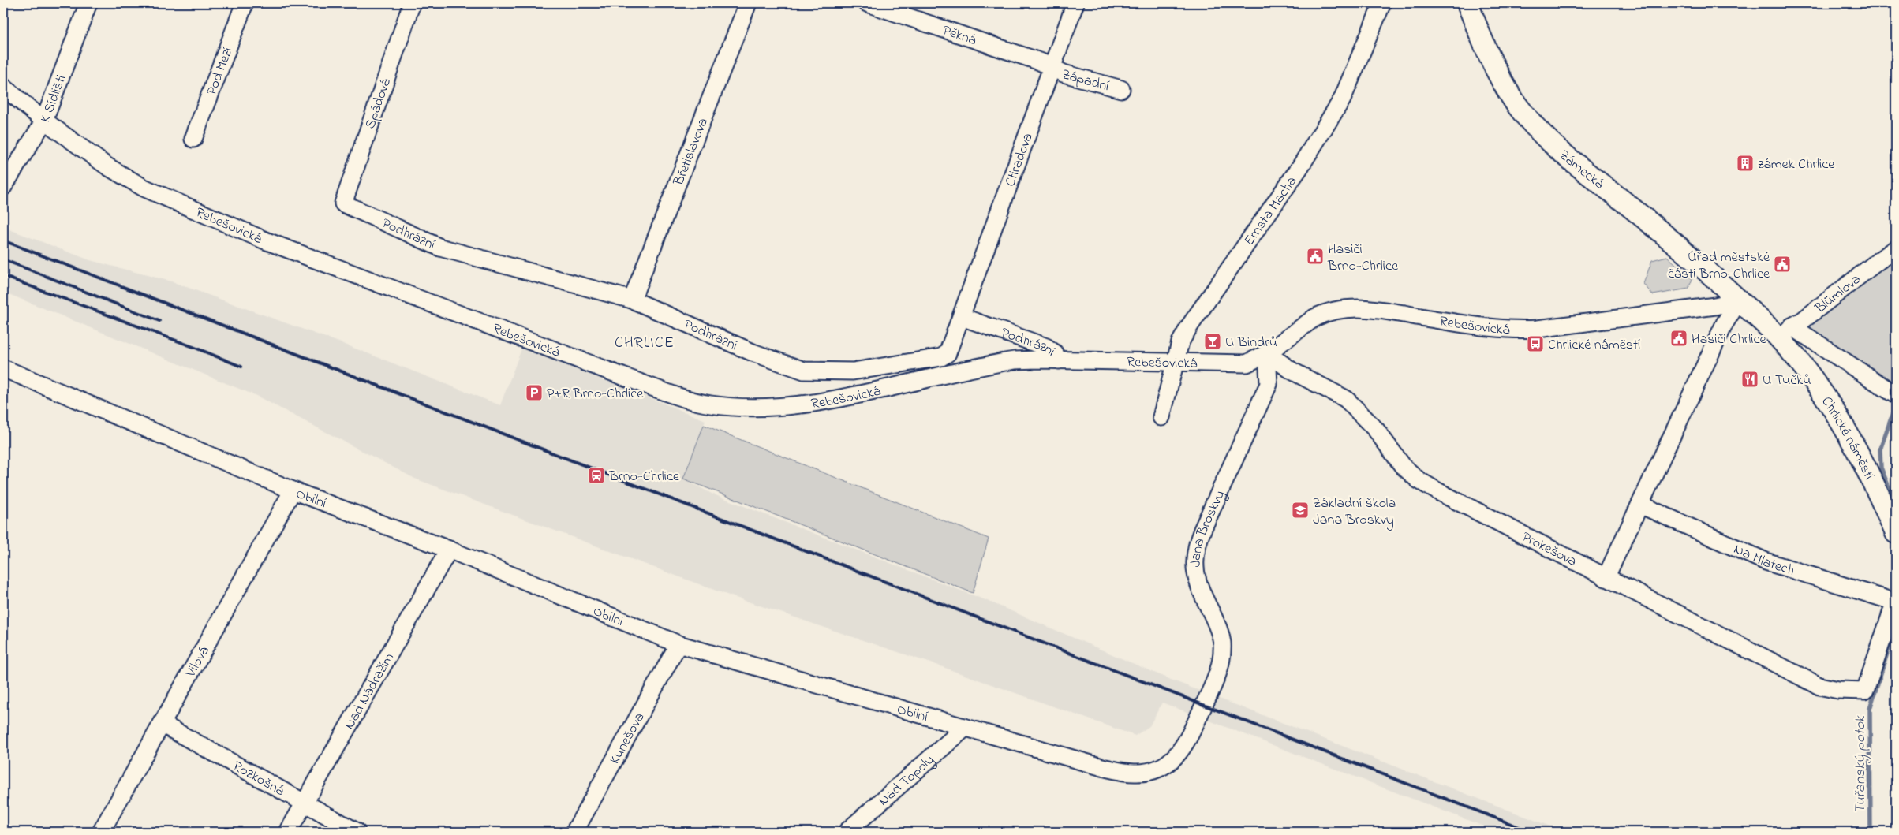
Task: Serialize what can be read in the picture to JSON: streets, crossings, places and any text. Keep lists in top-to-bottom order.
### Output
{
  "streets": {
    "street": [
      "Pěkná",
      "Pod Mezí",
      "Západní",
      "K Sídlišti",
      "Spádová",
      "Břetislavova",
      "Ctiradova",
      "Zámecká",
      "Ernsta Macha",
      "Rebešovická",
      "Podhrázní",
      "Blümlova",
      "Chrlické náměstí",
      "Obilní",
      "Jana Broskvy",
      "Prokešova",
      "Na Mlatech",
      "Vilová",
      "Nad Nádražím",
      "Kunešova",
      "Rozkošná",
      "Nad Topoly"
    ]
  },
  "crossings": [
    ["Pěkná", "Západní"],
    ["Pěkná", "Ctiradova"],
    ["Západní", "Ctiradova"],
    ["K Sídlišti", "Rebešovická"],
    ["Spádová", "Podhrázní"],
    ["Břetislavova", "Podhrázní"],
    ["Ctiradova", "Podhrázní"],
    ["Zámecká", "Rebešovická"],
    ["Zámecká", "Chrlické náměstí"],
    ["Ernsta Macha", "Rebešovická"],
    ["Rebešovická", "Podhrázní"],
    ["Rebešovická", "Chrlické náměstí"],
    ["Rebešovická", "Jana Broskvy"],
    ["Rebešovická", "Prokešova"],
    ["Blümlova", "Chrlické náměstí"],
    ["Obilní", "Jana Broskvy"],
    ["Obilní", "Vilová"],
    ["Obilní", "Nad Nádražím"],
    ["Obilní", "Kunešova"],
    ["Obilní", "Nad Topoly"],
    ["Jana Broskvy", "Prokešova"],
    ["Prokešova", "Na Mlatech"],
    ["Vilová", "Rozkošná"],
    ["Nad Nádražím", "Rozkošná"]
  ],
  "districts": ["CHRLICE"],
  "water": ["Tuřanský potok"],
  "places": {
    "building": ["zámek Chrlice"],
    "public building": ["Hasiči Brno-Chrlice", "Úřad městské části Brno-Chrlice", "Hasiči Chrlice"],
    "bar": ["U Bindrů"],
    "bus stop": ["Chrlické náměstí"],
    "restaurant": ["U Tučků"],
    "parking": ["P+R Brno-Chrlice"],
    "station": ["Brno-Chrlice"],
    "school or university": ["Základní škola Jana Broskvy"]
  }
}
